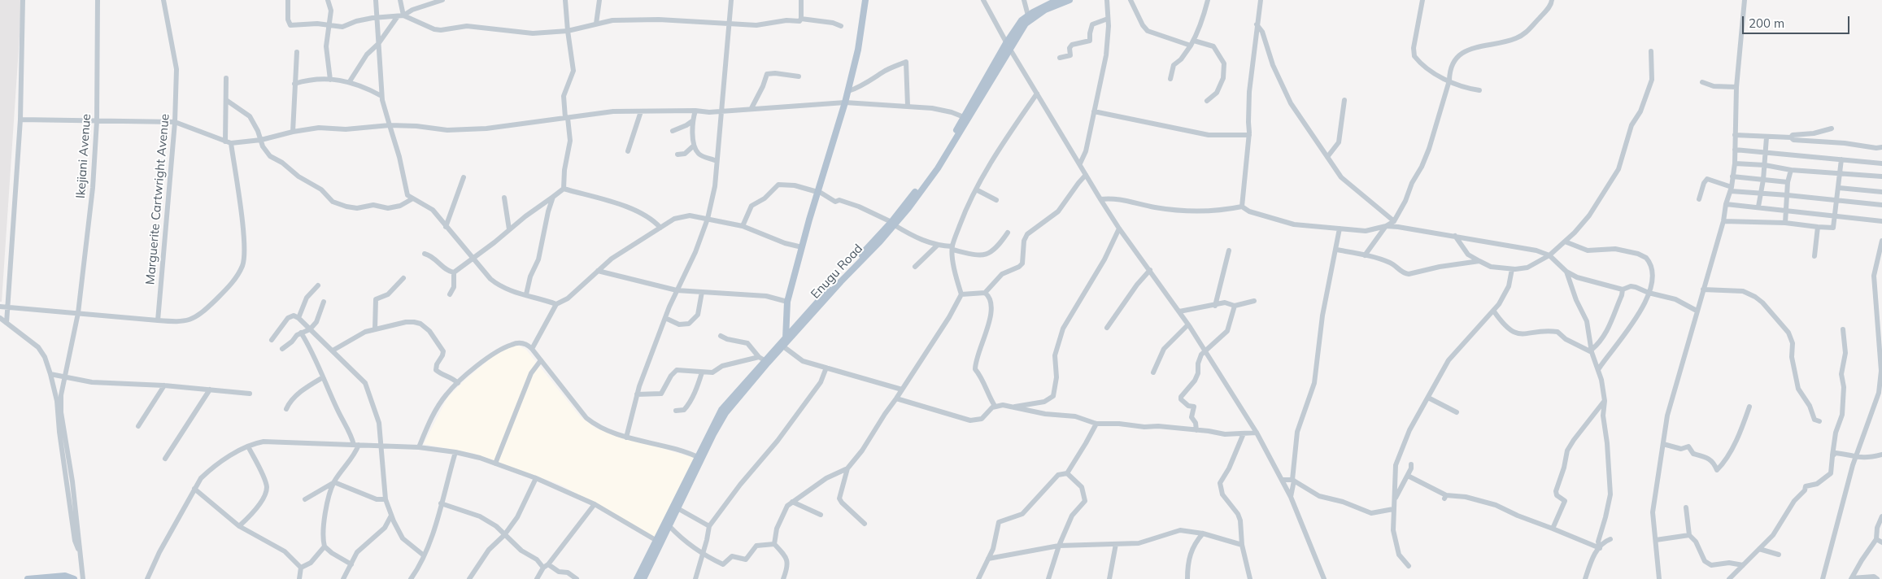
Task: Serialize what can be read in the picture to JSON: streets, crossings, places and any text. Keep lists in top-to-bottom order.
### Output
{
  "streets": {
    "main road": ["Enugu Road"],
    "street": ["Ikejiani Avenue", "Marguerite Cartwright Avenue"]
  },
  "scale_bar": "200 m"
}
